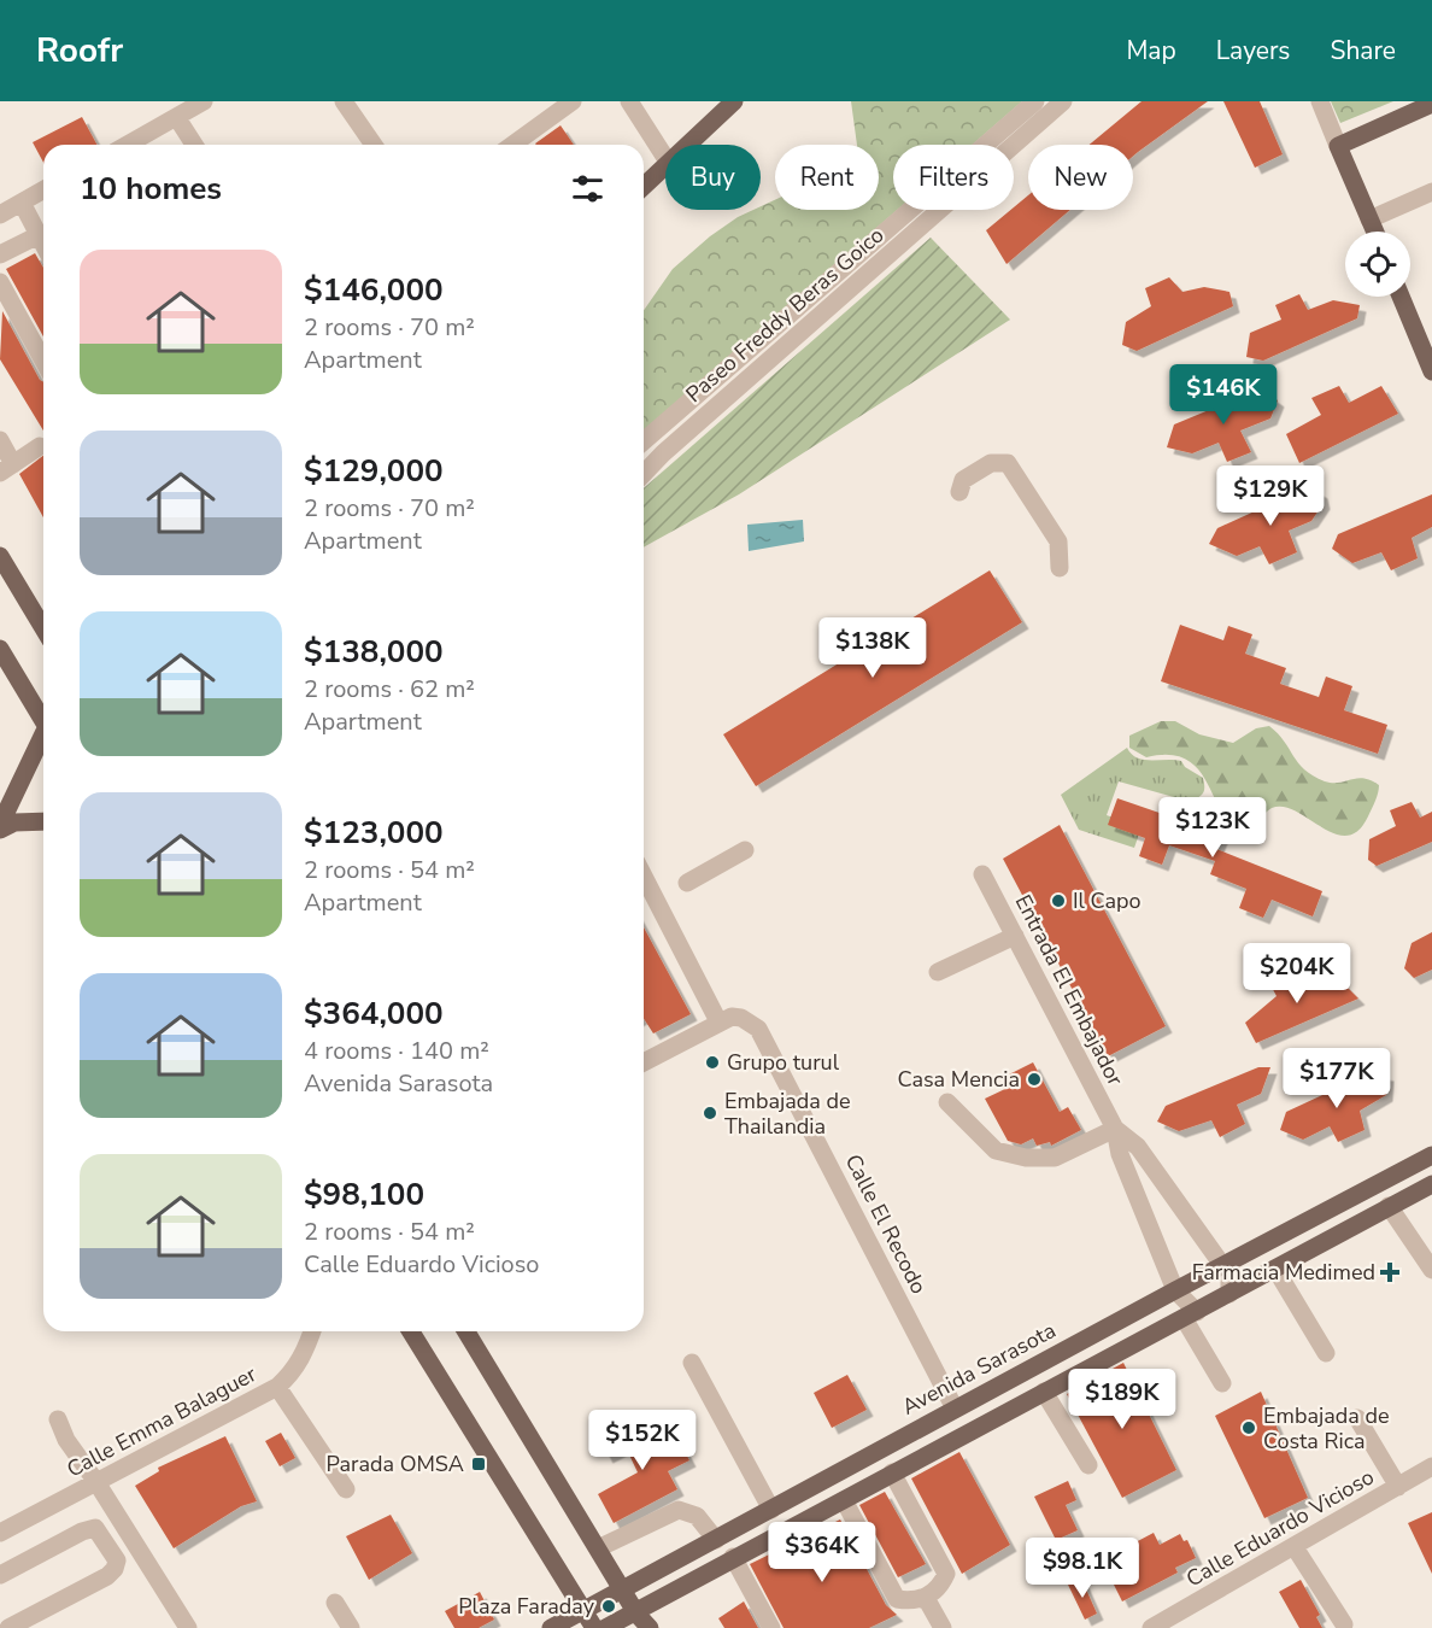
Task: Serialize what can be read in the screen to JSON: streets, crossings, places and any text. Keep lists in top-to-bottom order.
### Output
{
  "streets": {
    "main road": ["Avenida Sarasota"],
    "street": [
      "Paseo Freddy Beras Goico",
      "Entrada El Embajador",
      "Calle El Recodo",
      "Calle Emma Balaguer",
      "Calle Eduardo Vicioso"
    ]
  },
  "crossings": [
    ["Entrada El Embajador", "Avenida Sarasota"],
    ["Calle El Recodo", "Avenida Sarasota"]
  ],
  "places": {
    "other": [
      "Il Capo",
      "Grupo turul",
      "Casa Mencia",
      "Embajada de Thailandia",
      "Embajada de Costa Rica",
      "Plaza Faraday"
    ],
    "health": ["Farmacia Medimed"],
    "transit": ["Parada OMSA"]
  },
  "page": {
    "header": "Roofr",
    "nav": ["Map", "Layers", "Share"],
    "chip": [
      "Buy",
      "Rent",
      "Filters",
      "New"
    ],
    "heading": "10 homes",
    "list": [
      {
        "name": "$146,000",
        "note": "2 rooms · 70 m² · Apartment"
      },
      {
        "name": "$129,000",
        "note": "2 rooms · 70 m² · Apartment"
      },
      {
        "name": "$138,000",
        "note": "2 rooms · 62 m² · Apartment"
      },
      {
        "name": "$123,000",
        "note": "2 rooms · 54 m² · Apartment"
      },
      {
        "name": "$364,000",
        "note": "4 rooms · 140 m² · Avenida Sarasota"
      },
      {
        "name": "$98,100",
        "note": "2 rooms · 54 m² · Calle Eduardo Vicioso"
      }
    ],
    "price": [
      "$146K",
      "$129K",
      "$138K",
      "$123K",
      "$204K",
      "$177K",
      "$189K",
      "$152K",
      "$364K",
      "$98.1K"
    ]
  }
}
